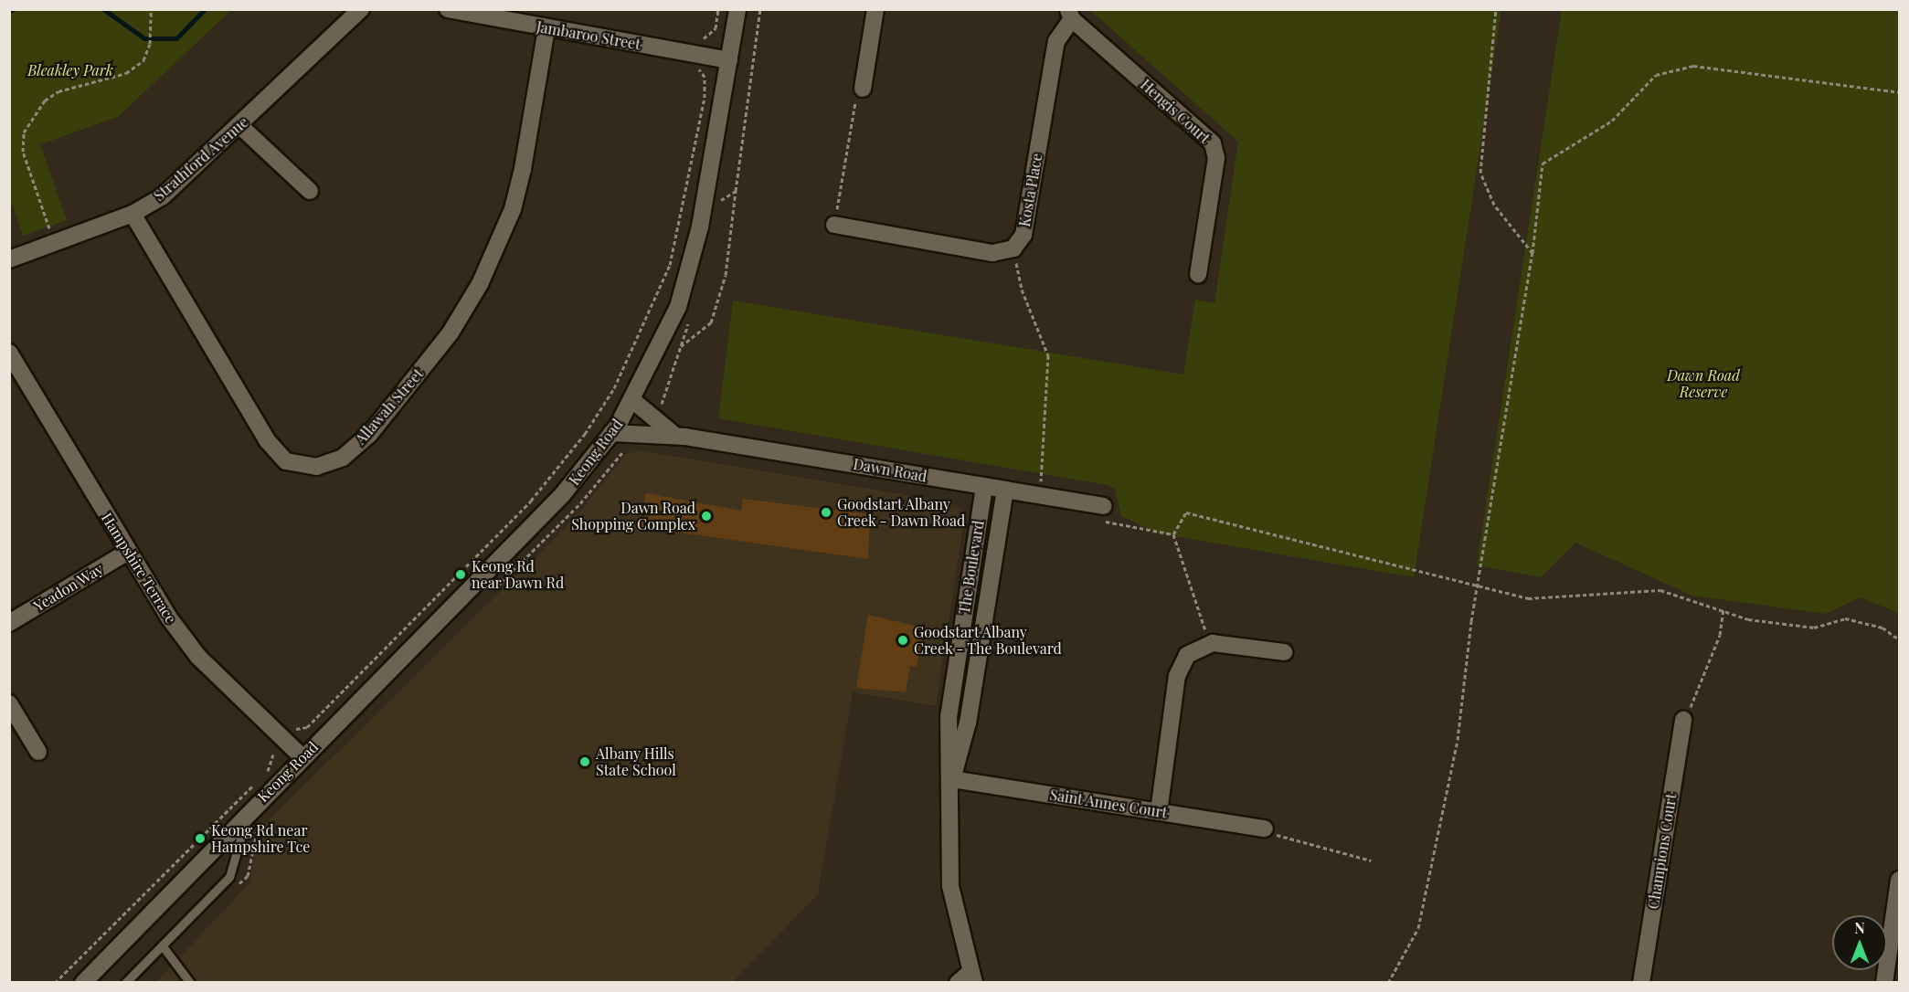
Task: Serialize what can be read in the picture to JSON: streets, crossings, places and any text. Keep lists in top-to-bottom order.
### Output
{
  "streets": {
    "street": [
      "Jambaroo Street",
      "Hengis Court",
      "Strathford Avenue",
      "Kosta Place",
      "Allawah Street",
      "Keong Road",
      "Dawn Road",
      "The Boulevard",
      "Hampshire Terrace",
      "Yeadon Way",
      "Saint Annes Court",
      "Champions Court"
    ]
  },
  "crossings": [
    ["Jambaroo Street", "Allawah Street"],
    ["Jambaroo Street", "Keong Road"],
    ["Hengis Court", "Kosta Place"],
    ["Strathford Avenue", "Allawah Street"],
    ["Keong Road", "Dawn Road"],
    ["Keong Road", "Hampshire Terrace"],
    ["Dawn Road", "The Boulevard"],
    ["The Boulevard", "Saint Annes Court"],
    ["Hampshire Terrace", "Yeadon Way"]
  ],
  "parks": ["Bleakley Park", "Dawn Road Reserve"],
  "places": [
    "Goodstart Albany Creek - Dawn Road",
    "Dawn Road Shopping Complex",
    "Keong Rd near Dawn Rd",
    "Goodstart Albany Creek - The Boulevard",
    "Albany Hills State School",
    "Keong Rd near Hampshire Tce"
  ],
  "north": "top"
}
